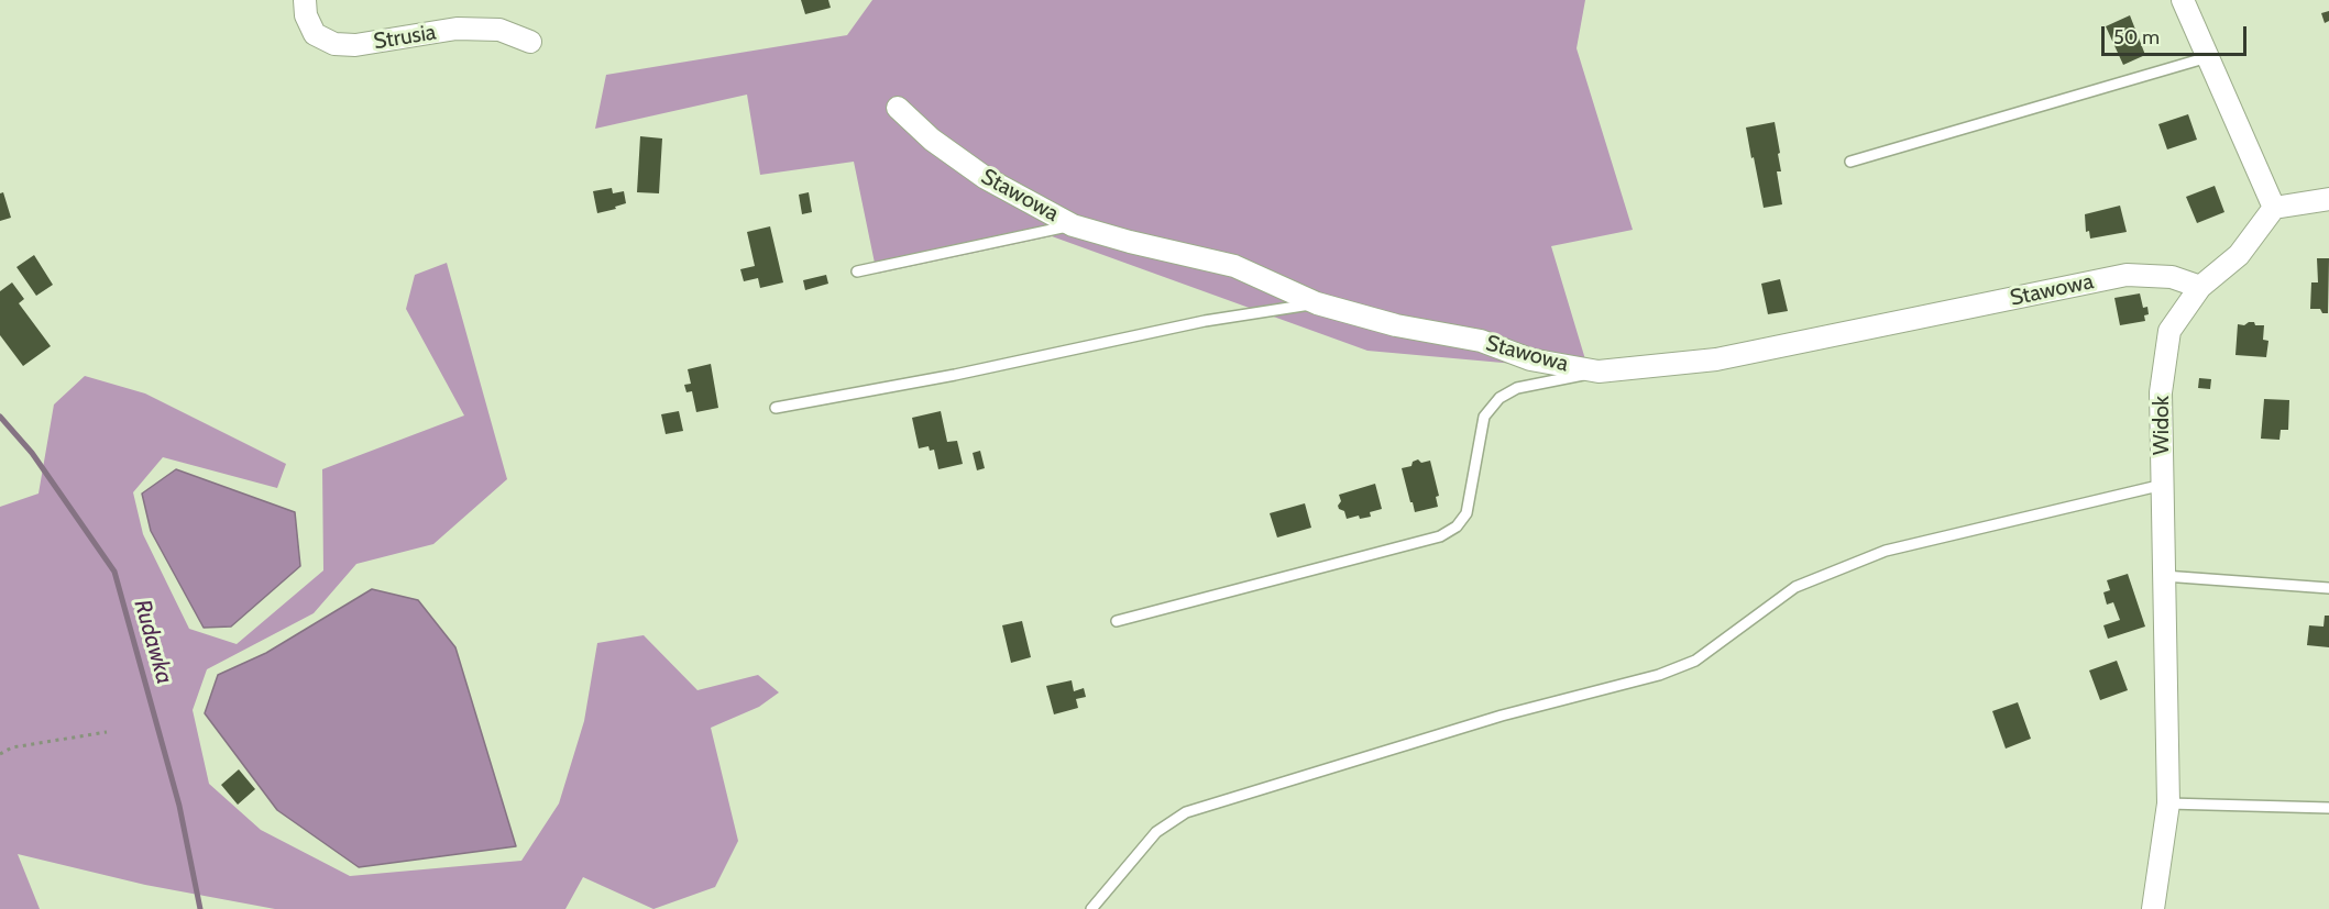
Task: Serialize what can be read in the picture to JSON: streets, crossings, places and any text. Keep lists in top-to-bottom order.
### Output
{
  "streets": {
    "street": ["Strusia", "Stawowa", "Widok"]
  },
  "crossings": [
    ["Stawowa", "Widok"]
  ],
  "water": ["Rudawka"],
  "scale_bar": "50 m"
}
